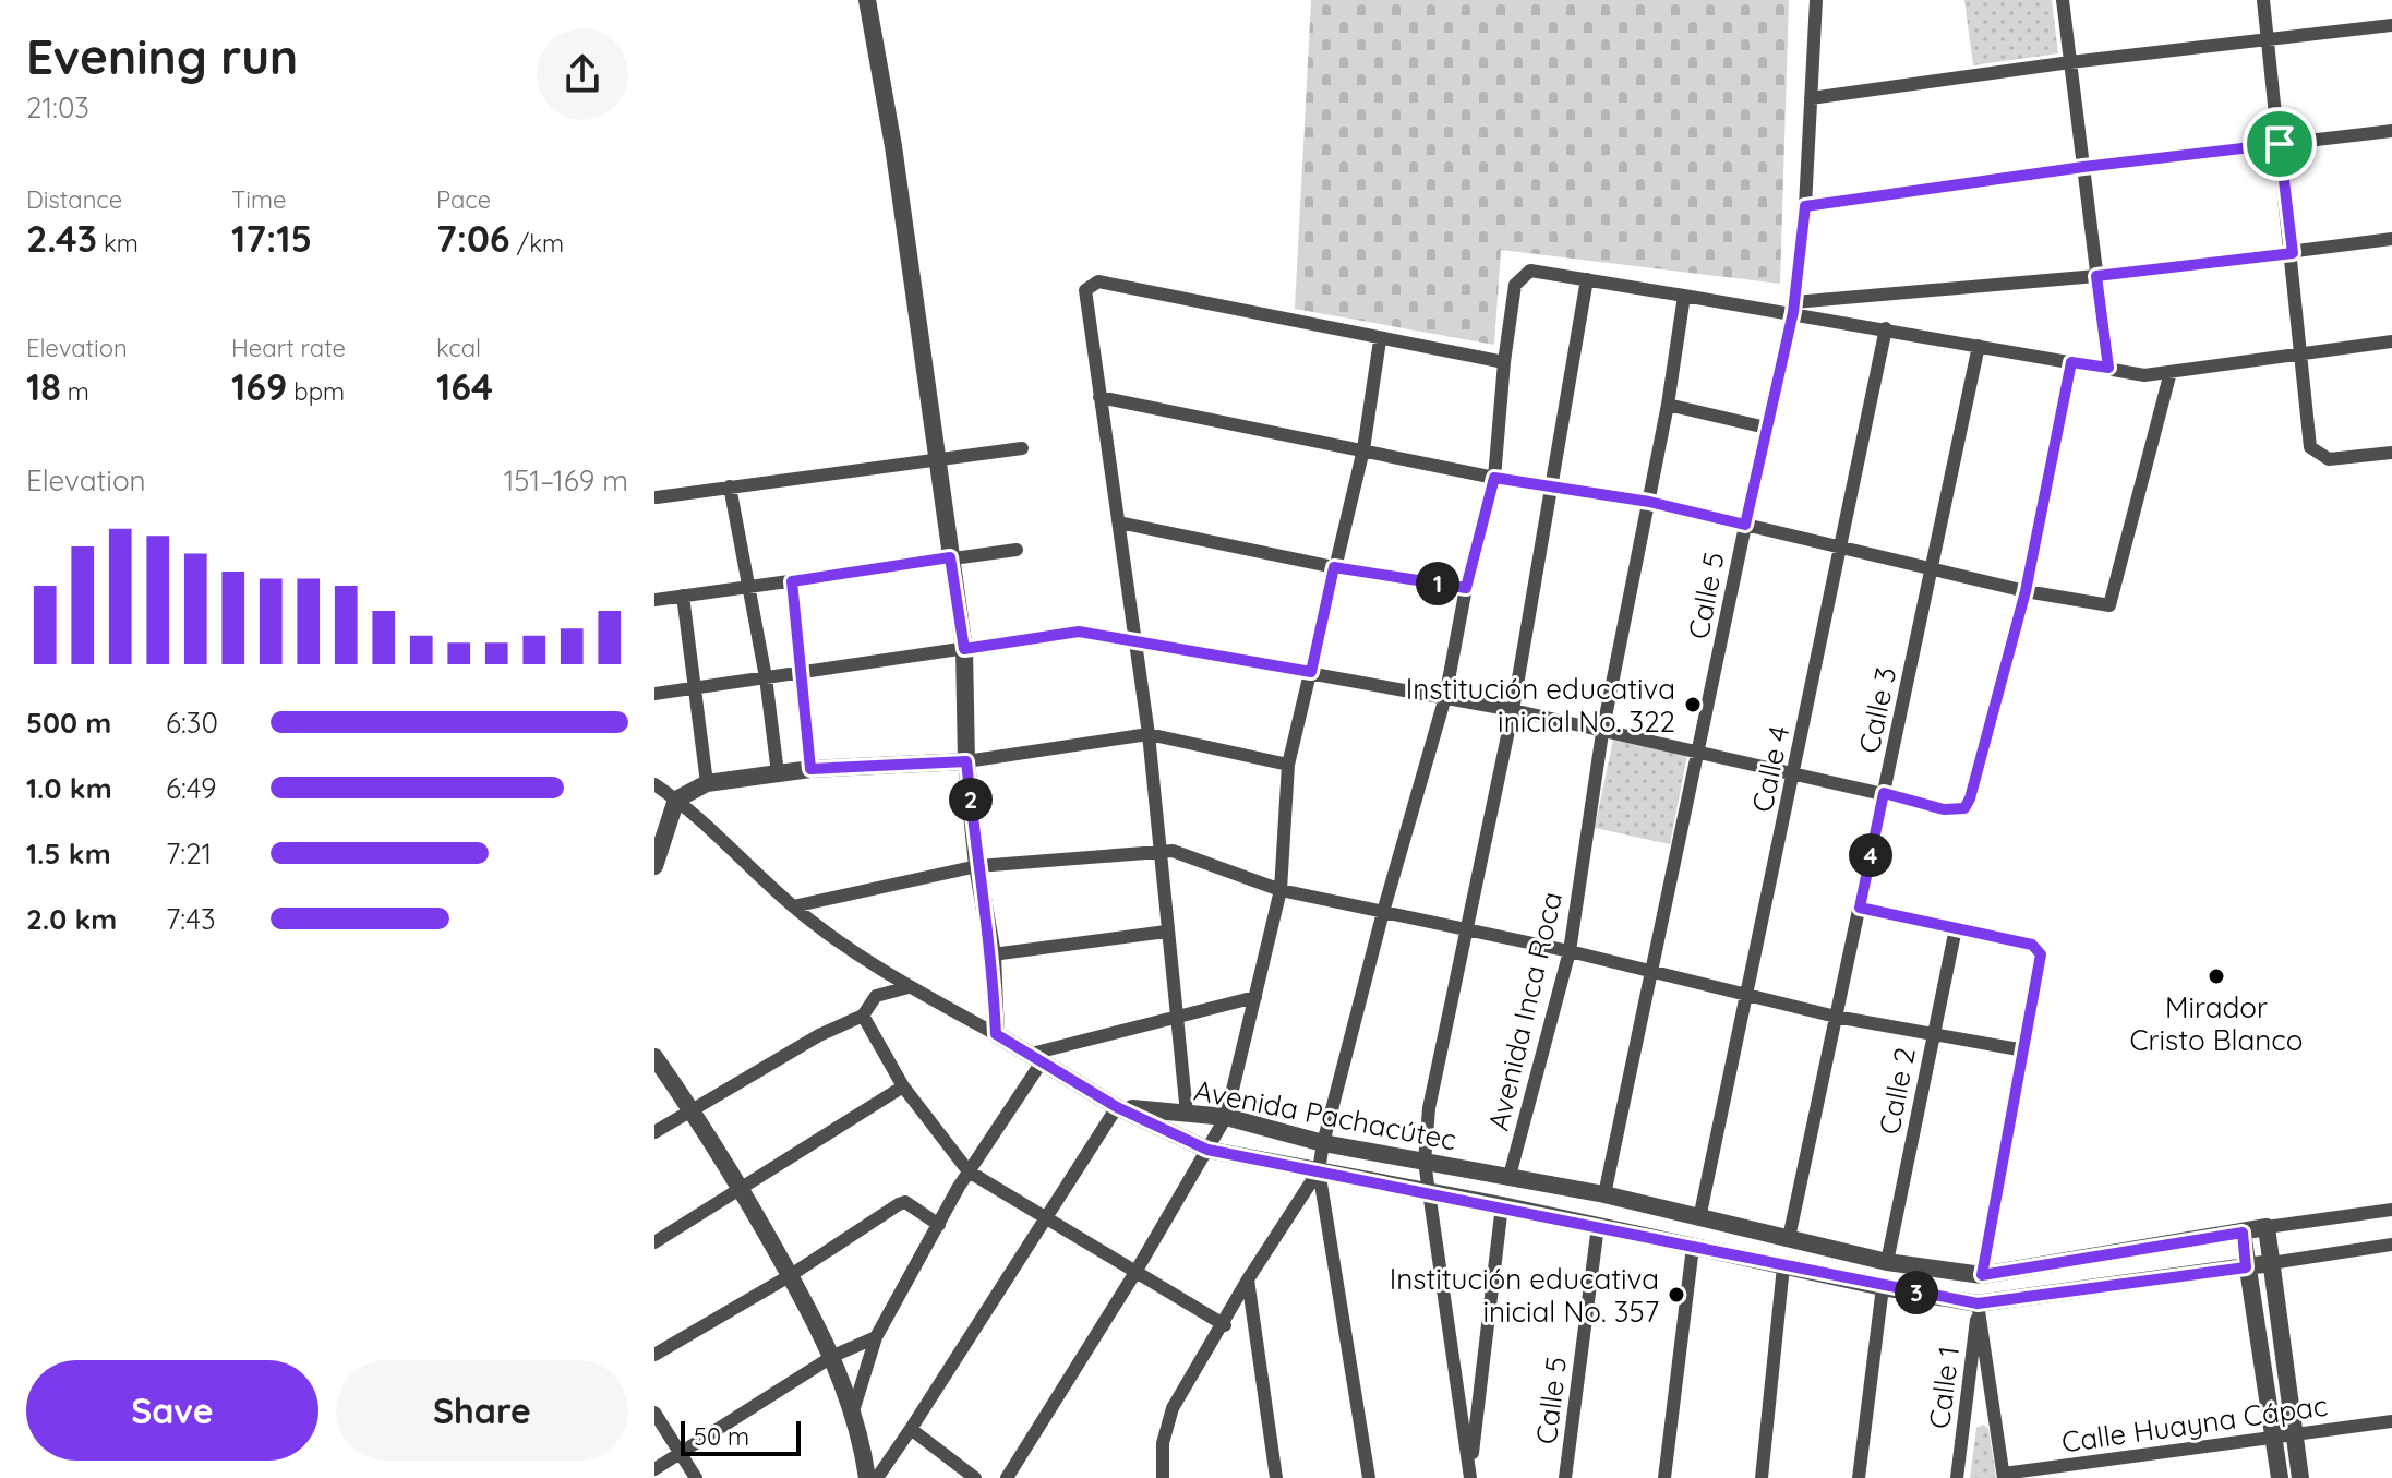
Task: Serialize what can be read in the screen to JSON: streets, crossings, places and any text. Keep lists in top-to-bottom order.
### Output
{
  "streets": {
    "street": [
      "Calle 5",
      "Calle 3",
      "Calle 4",
      "Avenida Inca Roca",
      "Calle 2",
      "Avenida Pachacútec",
      "Calle 1",
      "Calle Huayna Cápac"
    ]
  },
  "crossings": [
    ["Calle 5", "Avenida Pachacútec"],
    ["Calle 3", "Avenida Pachacútec"],
    ["Calle 4", "Avenida Pachacútec"],
    ["Avenida Inca Roca", "Avenida Pachacútec"],
    ["Calle 2", "Avenida Pachacútec"],
    ["Avenida Pachacútec", "Calle 1"]
  ],
  "places": ["Institución educativa inicial No. 322", "Mirador Cristo Blanco", "Institución educativa inicial No. 357"],
  "scale_bar": "50 m",
  "page": {
    "heading": ["Evening run", "21:03"],
    "stats": [
      ["Distance", "2.43 km"],
      ["Time", "17:15"],
      ["Pace", "7:06 /km"],
      ["Elevation", "18 m"],
      ["Heart rate", "169 bpm"],
      ["kcal", "164"]
    ],
    "chart": ["Elevation", "151–169 m"],
    "pins": [
      "1",
      "2",
      "4",
      "3"
    ],
    "list": [
      {
        "name": "500 m",
        "note": "6:30"
      },
      {
        "name": "1.0 km",
        "note": "6:49"
      },
      {
        "name": "1.5 km",
        "note": "7:21"
      },
      {
        "name": "2.0 km",
        "note": "7:43"
      }
    ],
    "buttons": ["Save", "Share"],
    "scale": "50 m"
  }
}
